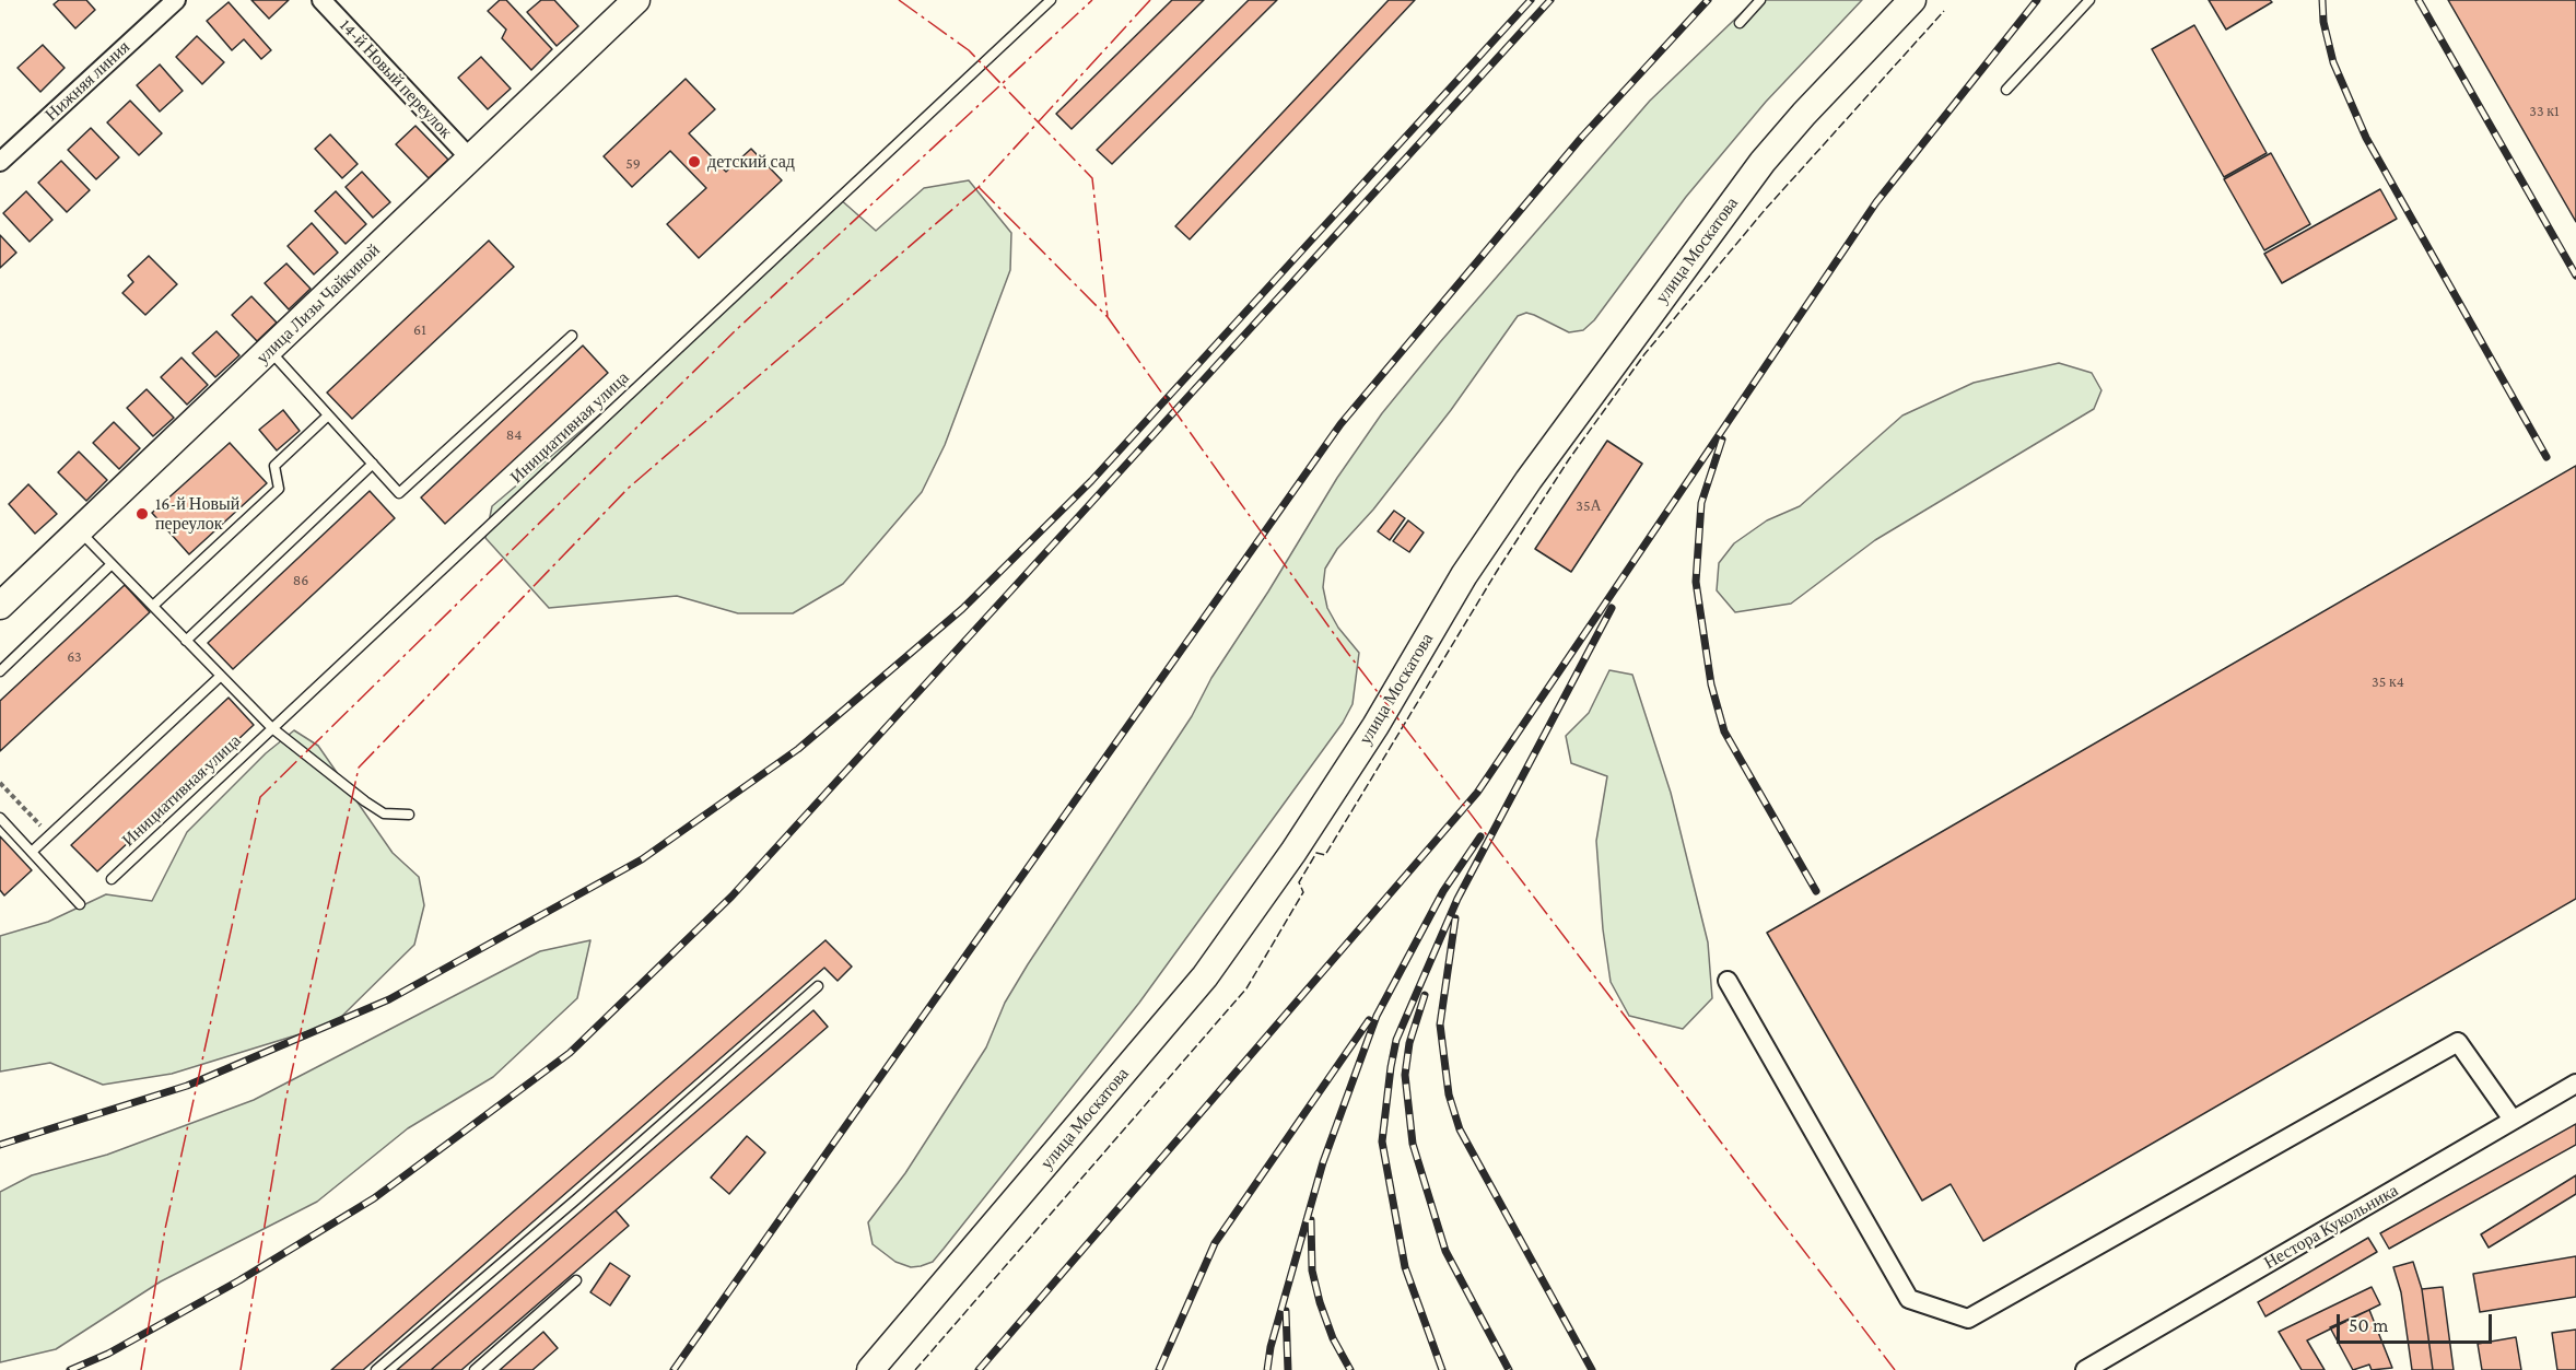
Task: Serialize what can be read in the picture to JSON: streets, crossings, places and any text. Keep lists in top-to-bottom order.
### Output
{
  "streets": {
    "main road": ["улица Москатова", "улица Лизы Чайкиной"],
    "street": ["14-й Новый переулок", "Нижняя линия", "Нестора Кукольника"],
    "lane": ["Инициативная улица"]
  },
  "crossings": [
    ["14-й Новый переулок", "улица Лизы Чайкиной"]
  ],
  "places": ["детский сад", "16-й Новый переулок"],
  "house_numbers": [
    "33 к1",
    "59",
    "61",
    "84",
    "35А",
    "86",
    "63",
    "35 к4"
  ],
  "scale_bar": "50 m"
}
